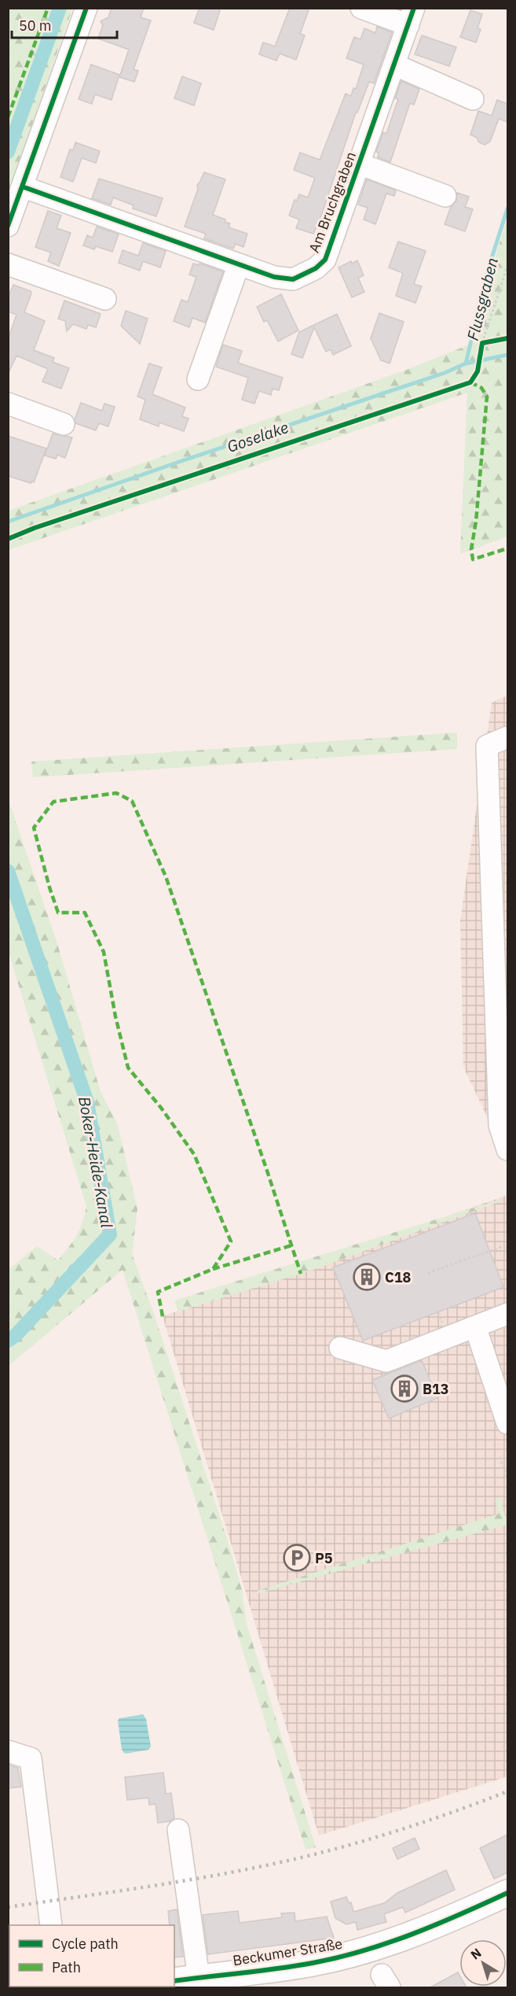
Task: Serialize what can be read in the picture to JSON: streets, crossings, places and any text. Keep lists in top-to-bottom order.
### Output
{
  "streets": {
    "main road": ["Beckumer Straße"],
    "street": ["Am Bruchgraben"]
  },
  "water": ["Flussgraben", "Goselake", "Boker-Heide-Kanal"],
  "places": {
    "building": ["C18", "B13"],
    "parking": ["P5"]
  },
  "legend": ["Cycle path", "Path"],
  "scale_bar": "50 m",
  "north": "top left"
}
